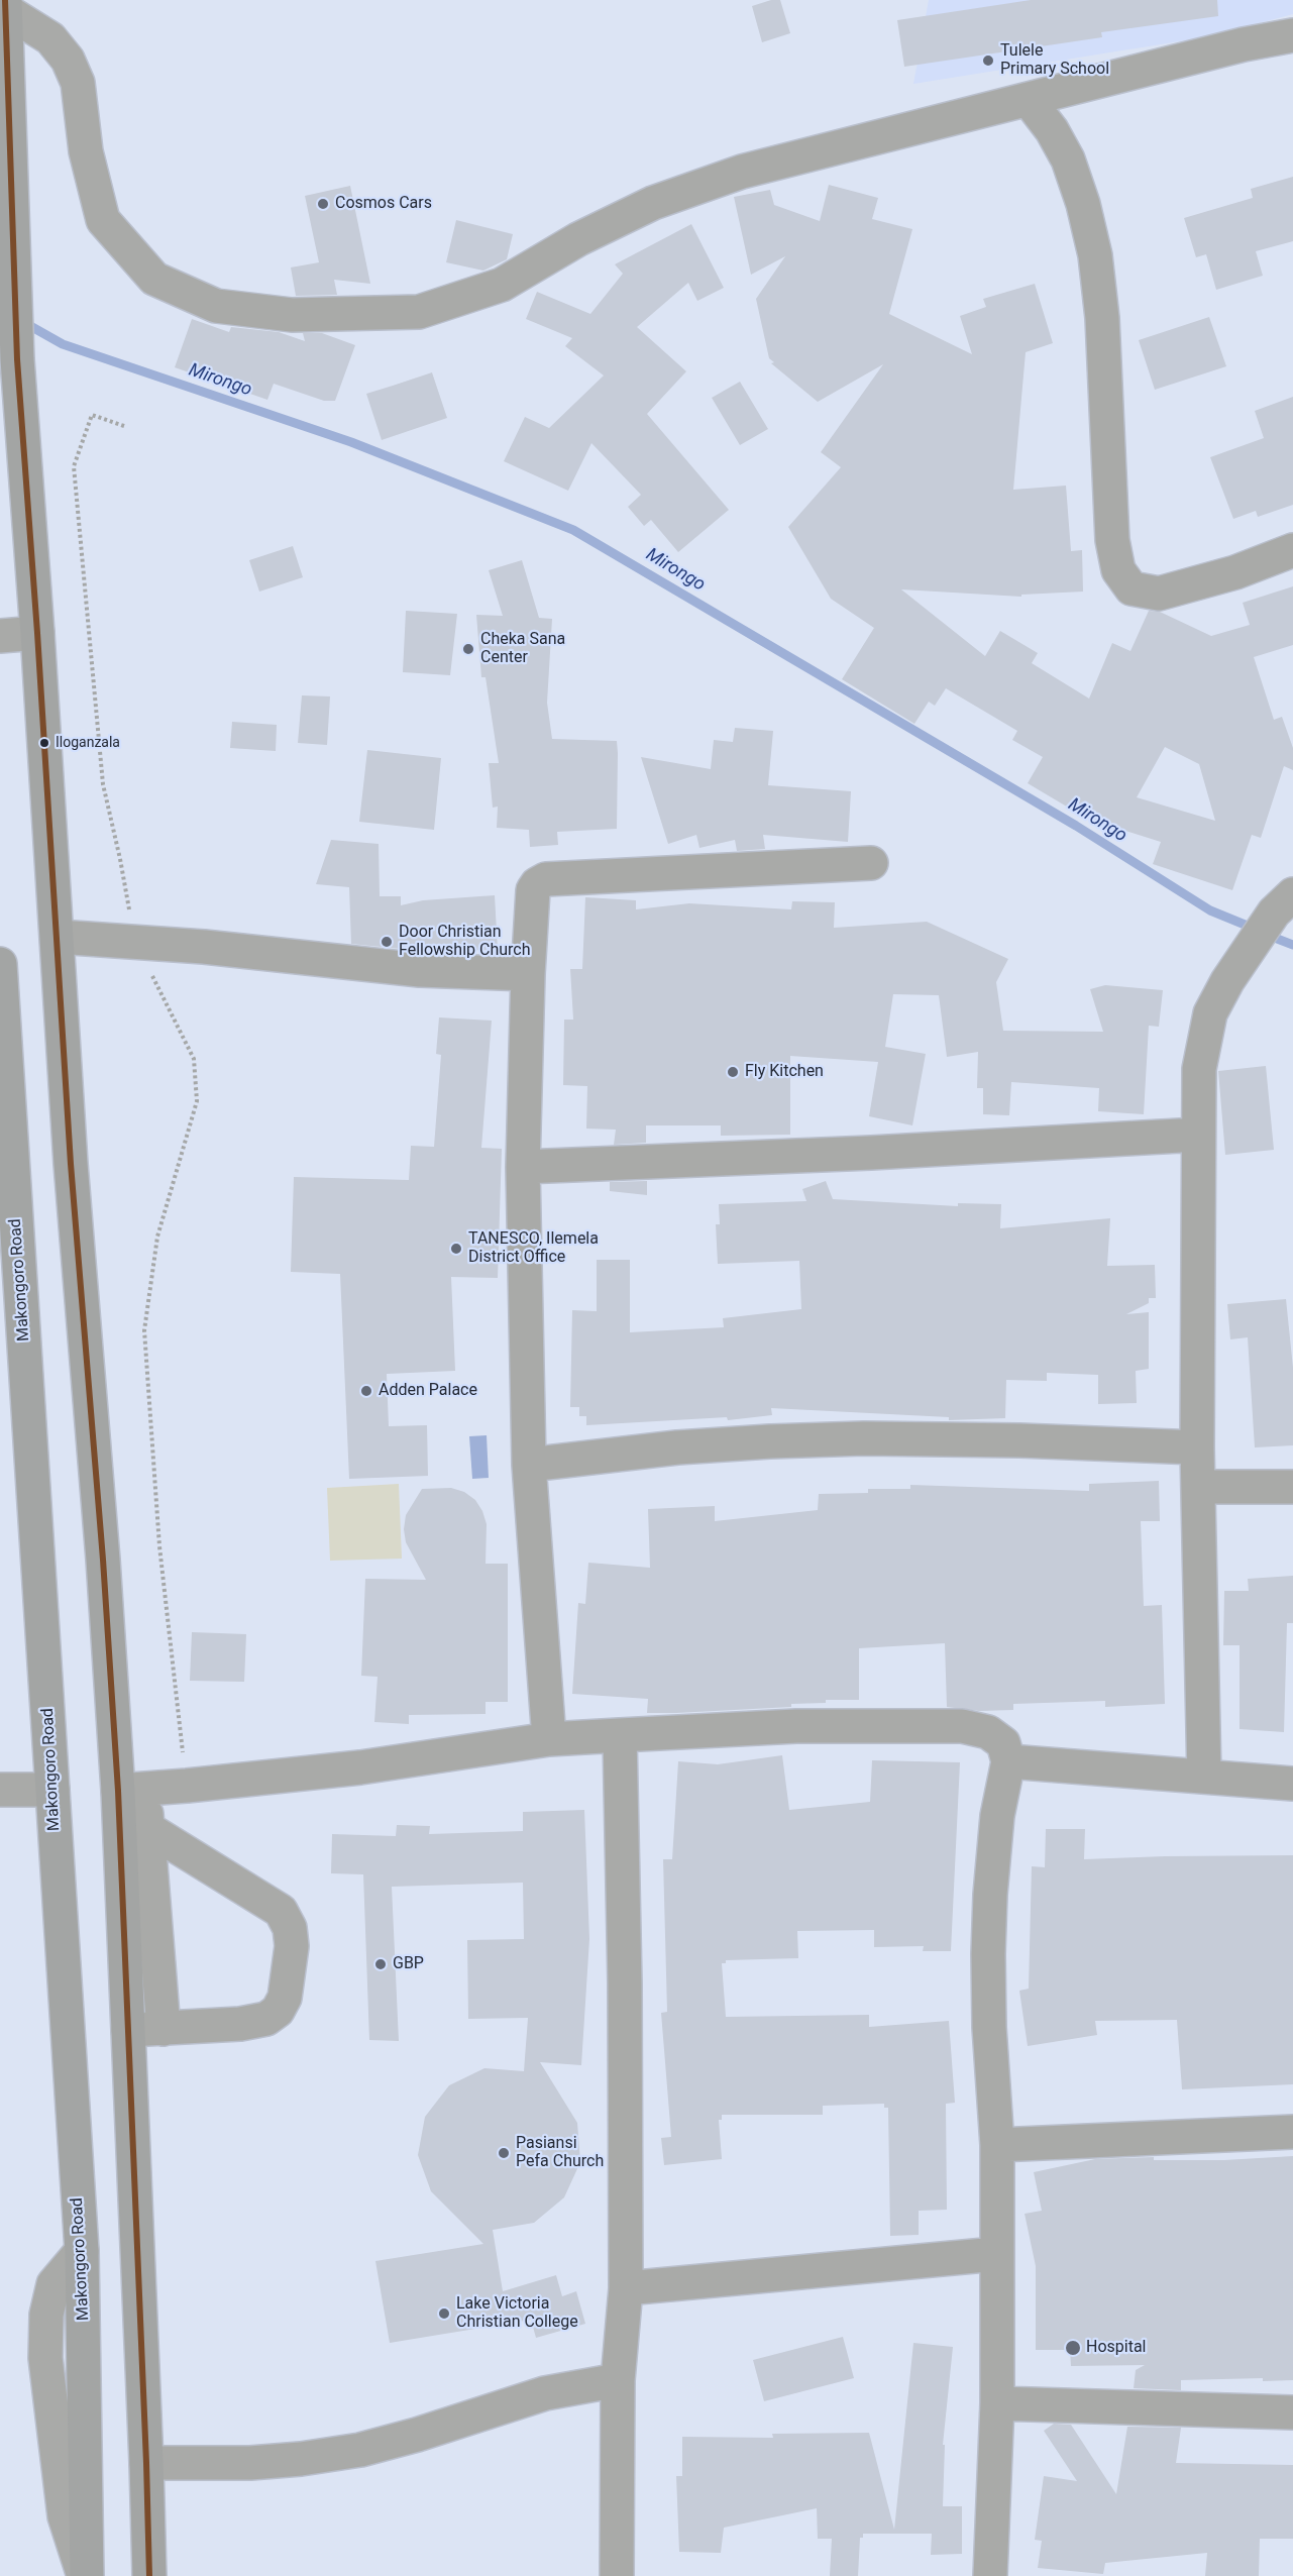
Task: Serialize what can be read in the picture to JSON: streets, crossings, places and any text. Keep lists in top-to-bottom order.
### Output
{
  "streets": {
    "main road": ["Makongoro Road"]
  },
  "water": ["Mirongo"],
  "places": [
    "Tulele Primary School",
    "Cosmos Cars",
    "Cheka Sana Center",
    "Iloganzala",
    "Door Christian Fellowship Church",
    "Fly Kitchen",
    "TANESCO, Ilemela District Office",
    "Adden Palace",
    "GBP",
    "Pasiansi Pefa Church",
    "Lake Victoria Christian College",
    "Hospital"
  ]
}
